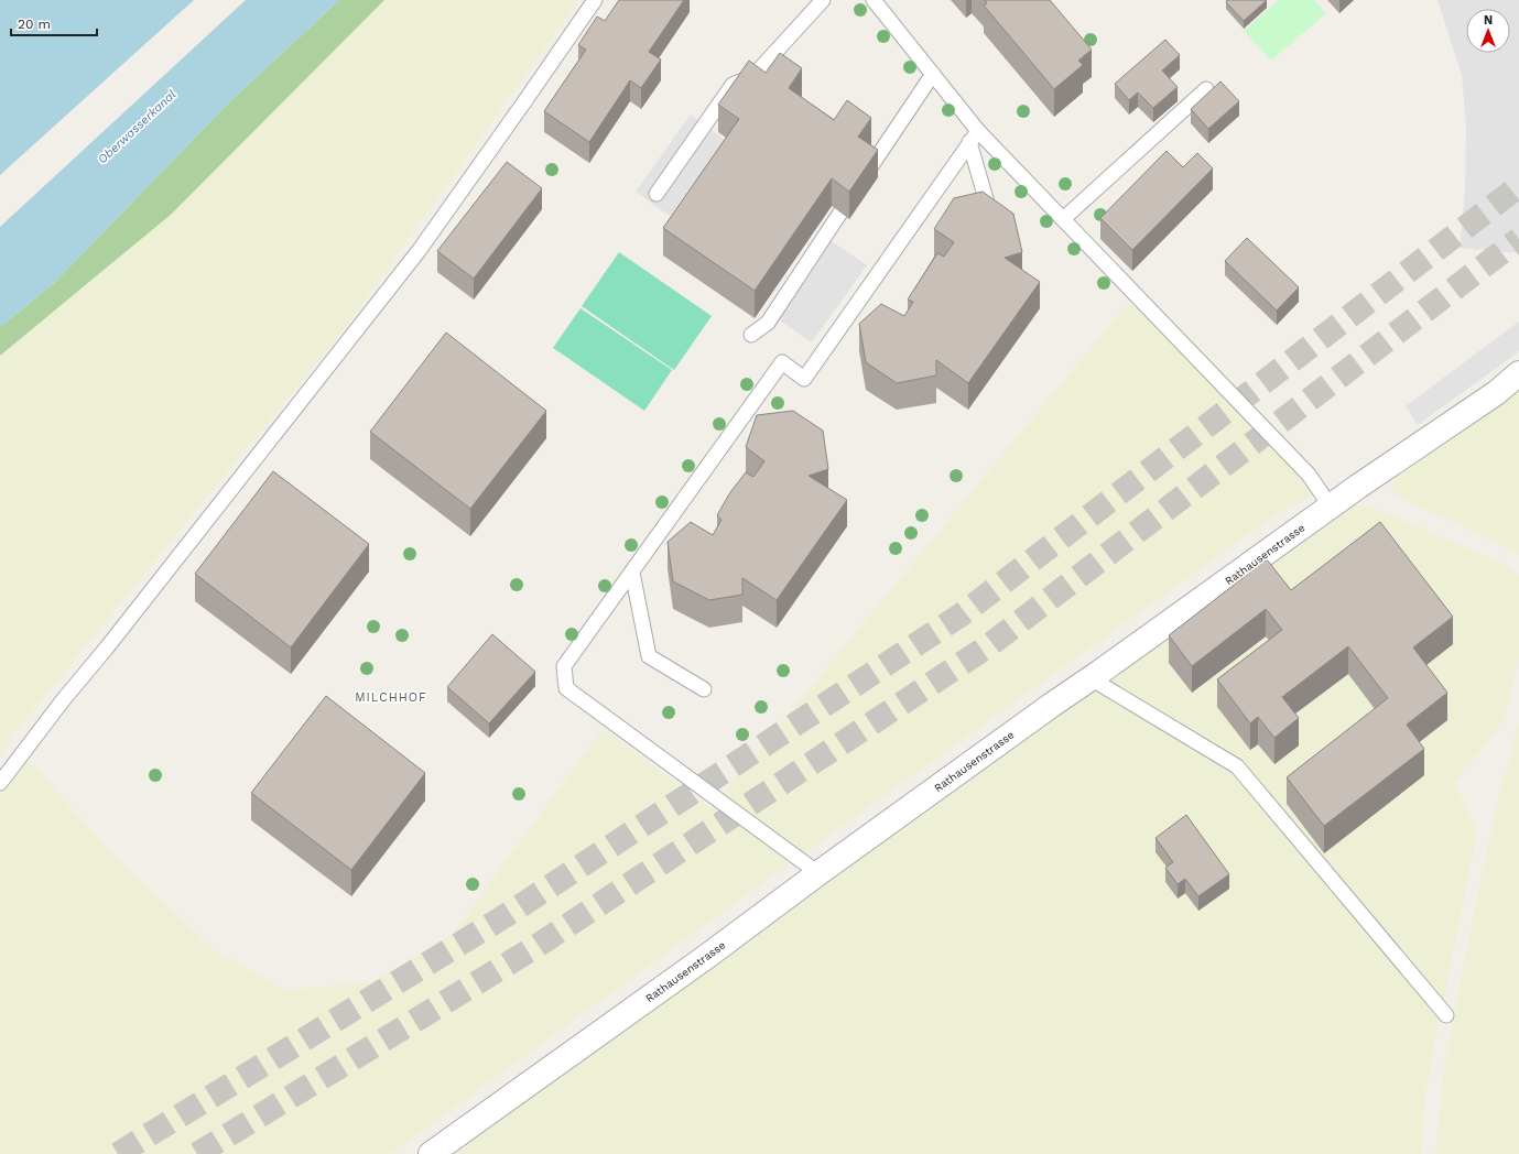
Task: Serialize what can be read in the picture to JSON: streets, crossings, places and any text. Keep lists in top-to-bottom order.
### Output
{
  "streets": {
    "street": ["Rathausenstrasse"]
  },
  "districts": ["MILCHHOF"],
  "water": ["Oberwasserkanal"],
  "scale_bar": "20 m",
  "north": "top"
}
